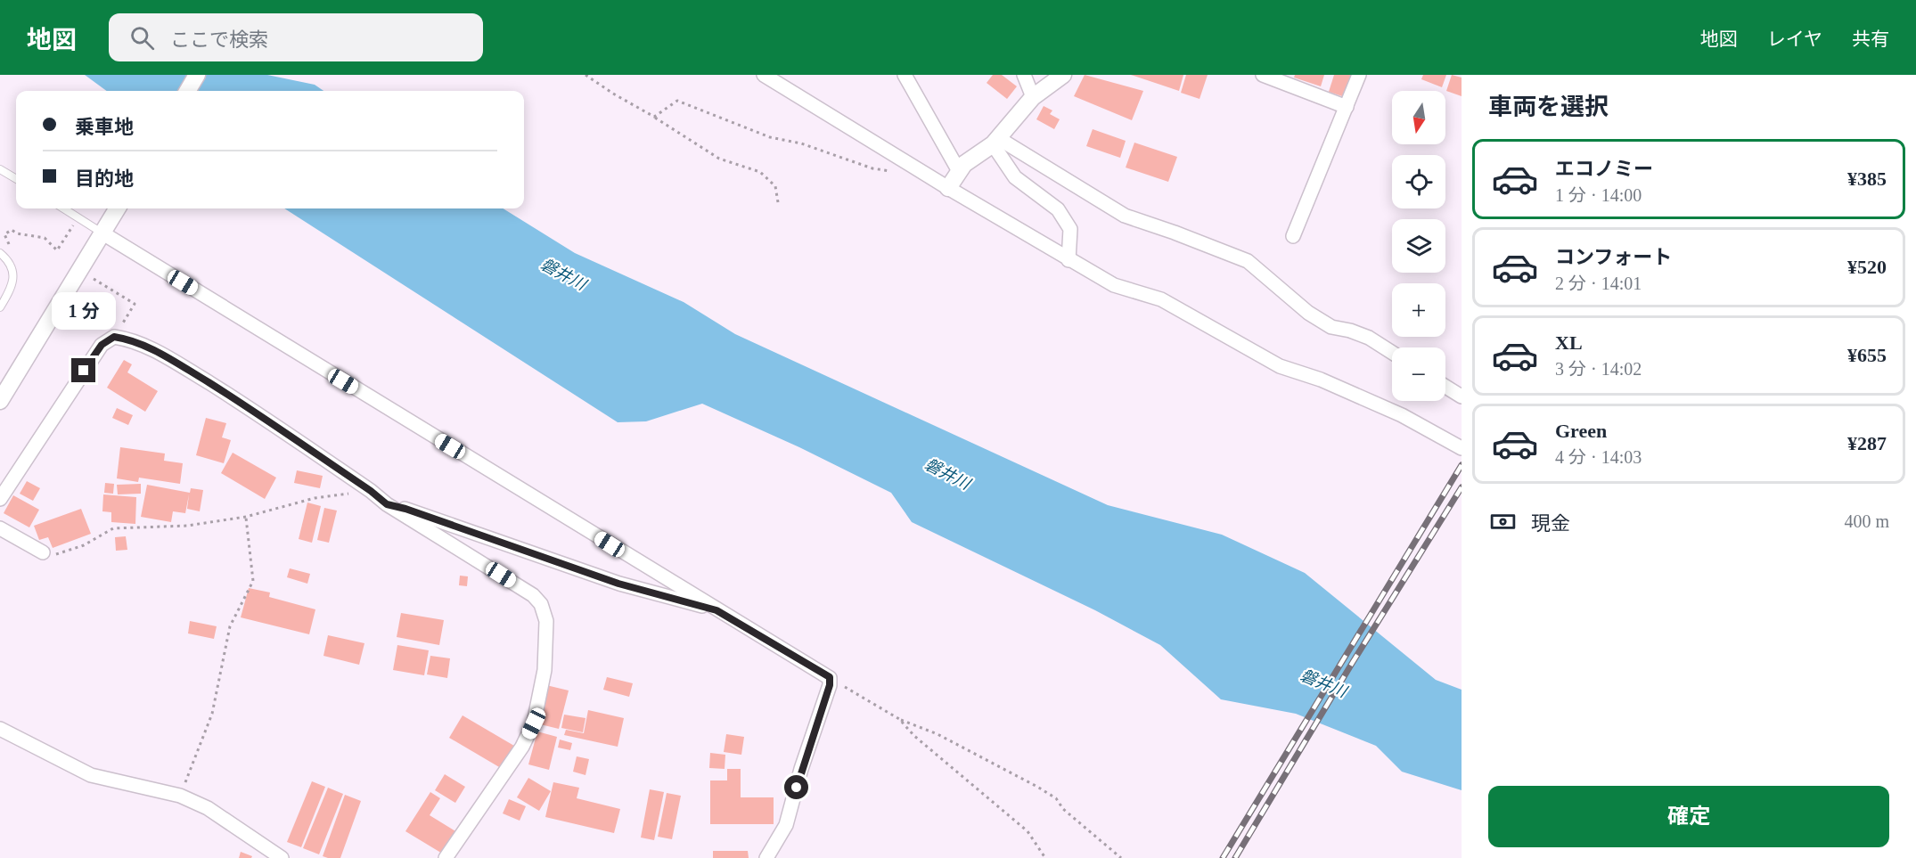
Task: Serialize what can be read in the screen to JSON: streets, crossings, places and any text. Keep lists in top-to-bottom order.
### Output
{
  "water": ["磐井川"],
  "north": "bottom",
  "page": {
    "header": "地図",
    "search": "ここで検索",
    "nav": ["地図", "レイヤ", "共有"],
    "heading": "車両を選択",
    "map_buttons": ["+", "−"],
    "banner": ["乗車地", "目的地"],
    "list": [
      {
        "name": "エコノミー",
        "note": "1 分 · 14:00",
        "value": "¥385"
      },
      {
        "name": "コンフォート",
        "note": "2 分 · 14:01",
        "value": "¥520"
      },
      {
        "name": "XL",
        "note": "3 分 · 14:02",
        "value": "¥655"
      },
      {
        "name": "Green",
        "note": "4 分 · 14:03",
        "value": "¥287"
      }
    ],
    "bubble": "1 分",
    "pay": ["現金", "400 m"],
    "buttons": "確定"
  }
}
